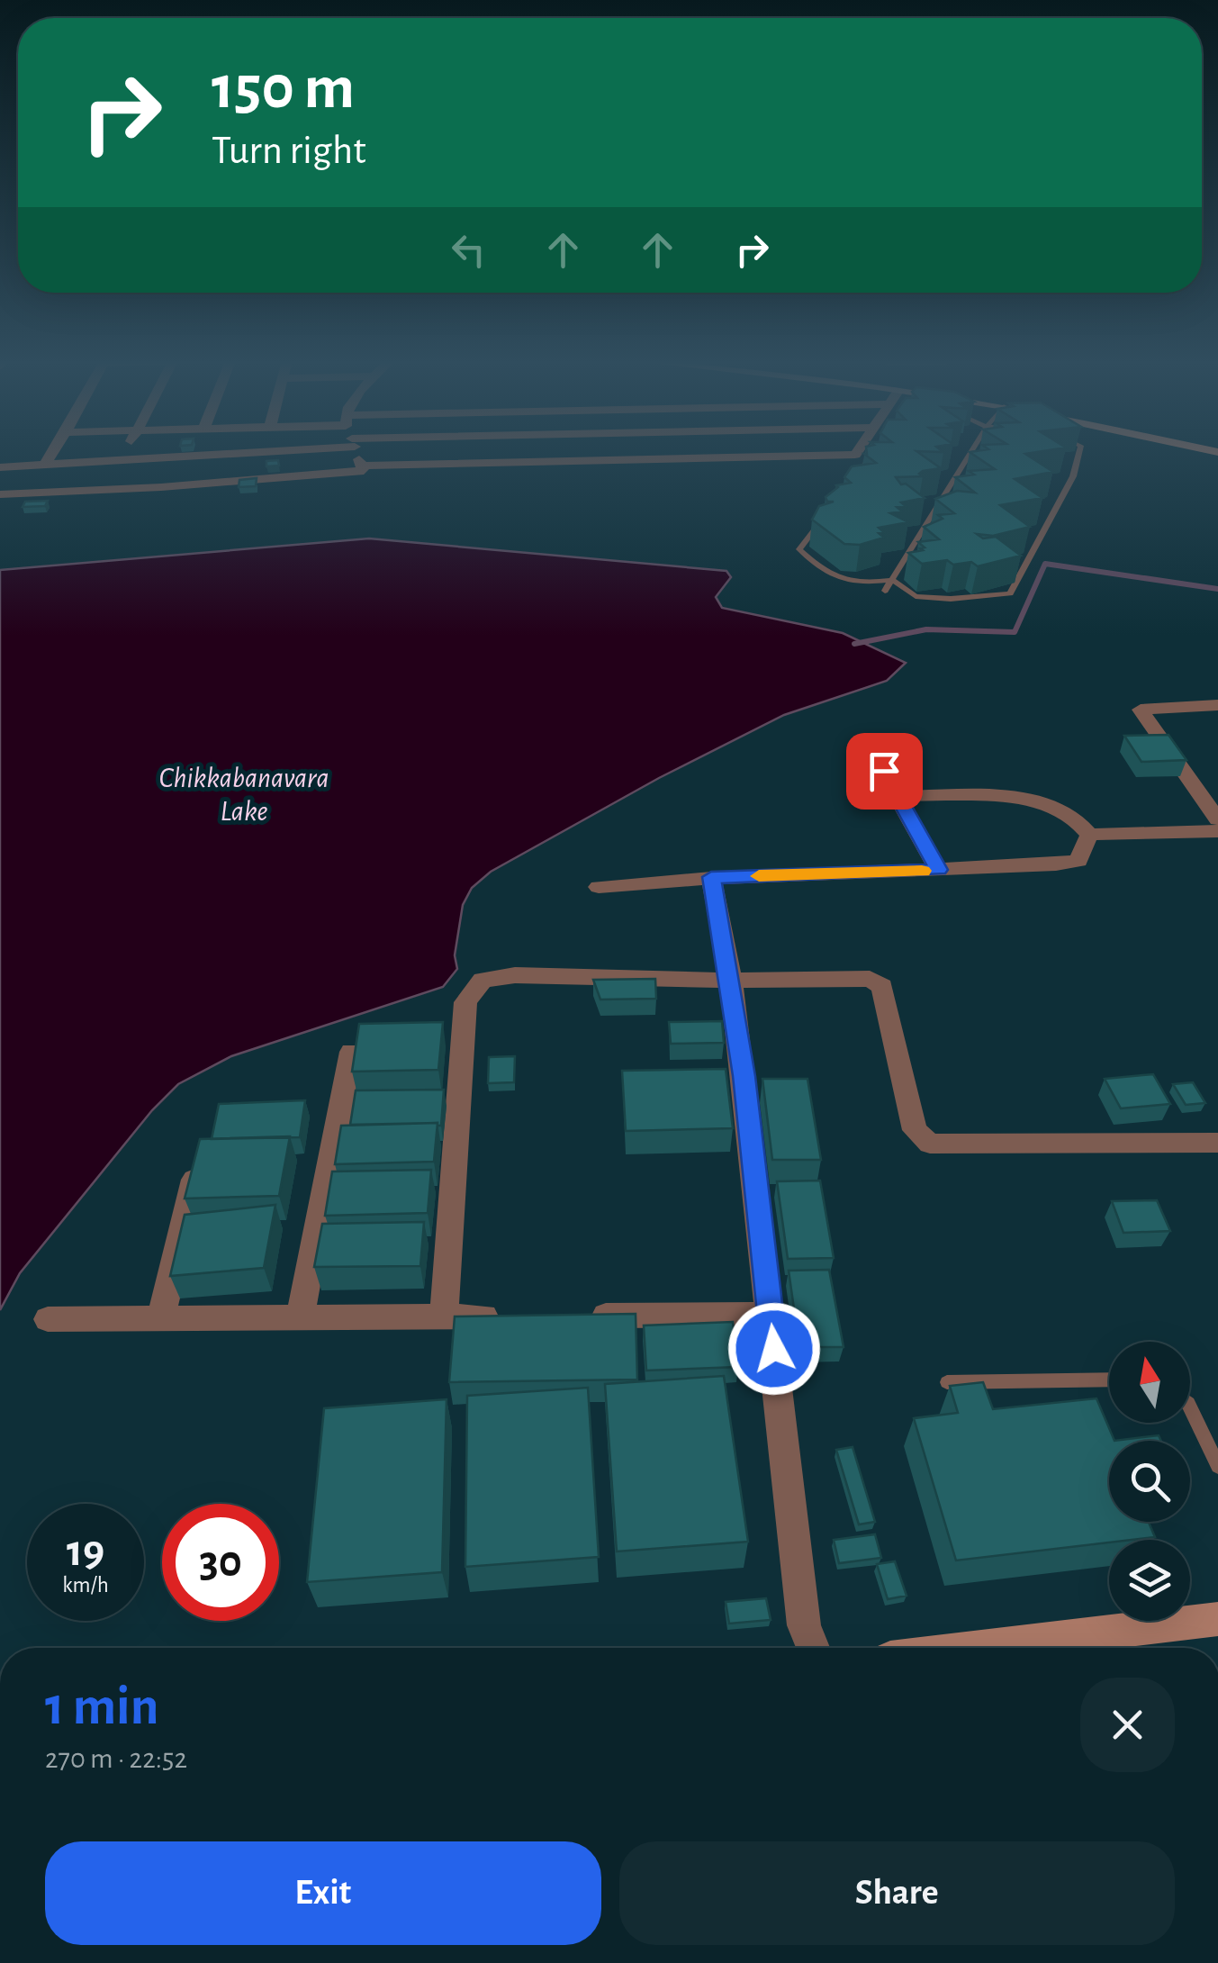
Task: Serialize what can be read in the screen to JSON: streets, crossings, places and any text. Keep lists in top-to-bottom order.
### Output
{
  "water": ["Chikkabanavara Lake"],
  "north": "top",
  "page": {
    "turn": ["150 m", "Turn right"],
    "speed": "19 km/h",
    "limit": "30",
    "heading": ["1 min", "270 m · 22:52"],
    "buttons": ["Exit", "Share"]
  }
}
